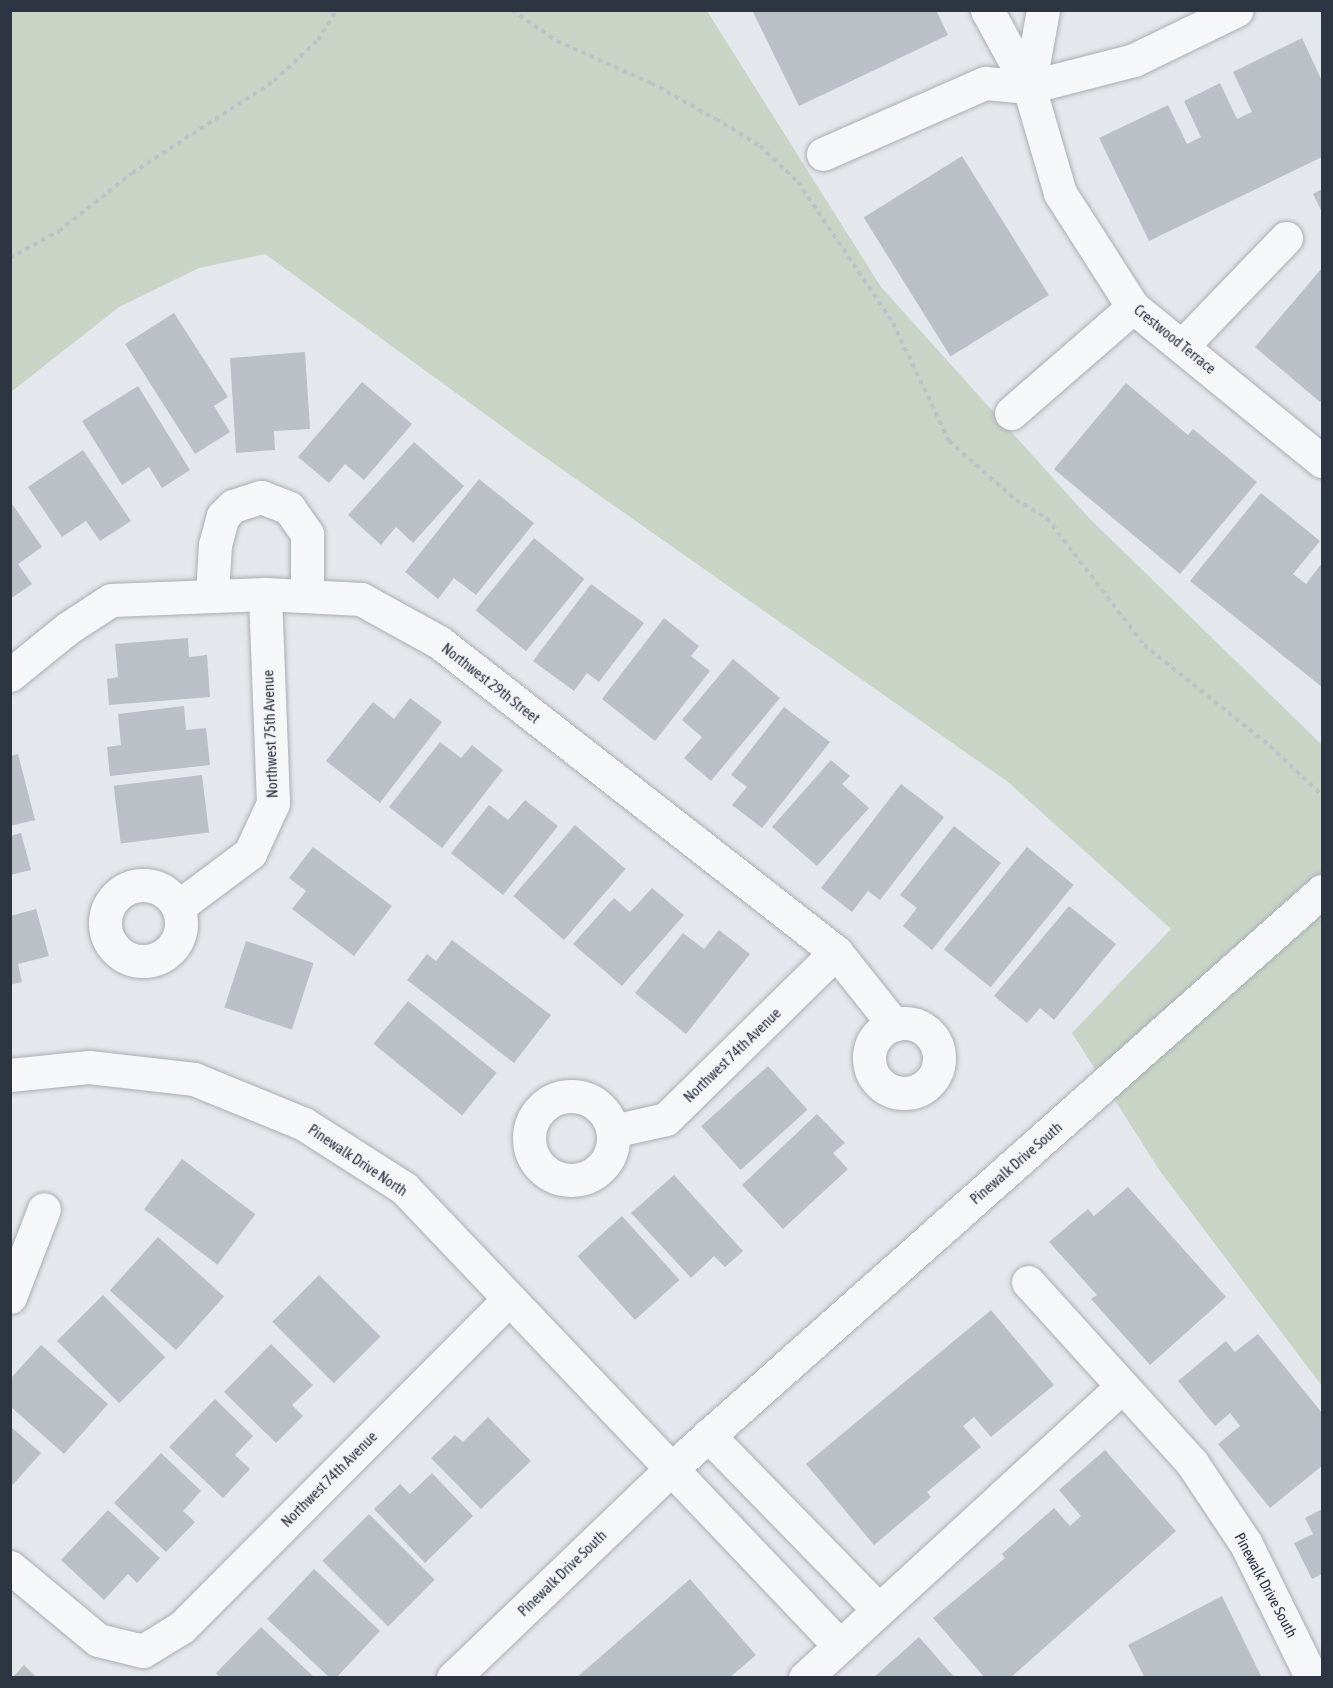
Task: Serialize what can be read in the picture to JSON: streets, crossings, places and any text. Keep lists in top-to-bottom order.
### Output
{
  "streets": {
    "street": [
      "Crestwood Terrace",
      "Northwest 29th Street",
      "Northwest 75th Avenue",
      "Northwest 74th Avenue",
      "Pinewalk Drive North",
      "Pinewalk Drive South"
    ]
  },
  "crossings": [
    ["Northwest 29th Street", "Northwest 75th Avenue"],
    ["Northwest 29th Street", "Northwest 74th Avenue"],
    ["Northwest 74th Avenue", "Pinewalk Drive North"],
    ["Pinewalk Drive North", "Pinewalk Drive South"]
  ]
}
